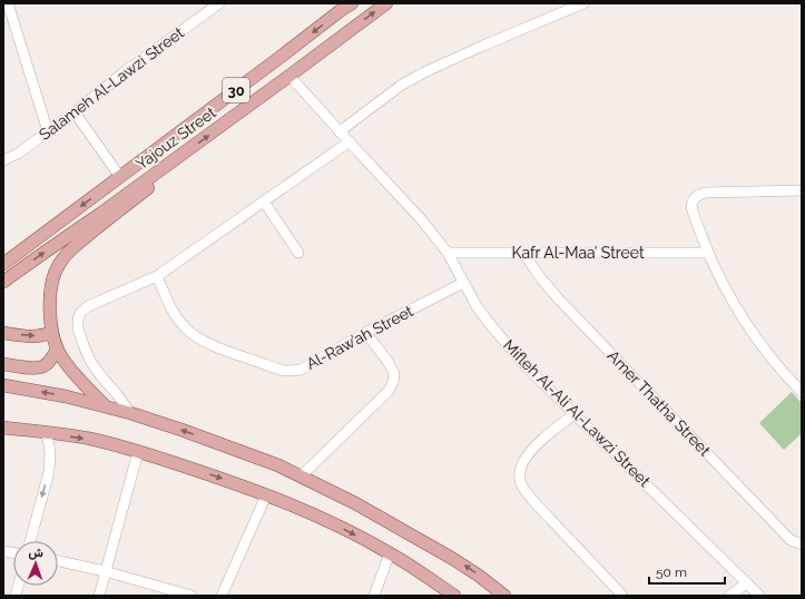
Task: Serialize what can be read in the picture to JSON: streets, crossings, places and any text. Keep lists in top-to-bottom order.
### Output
{
  "streets": {
    "main road": ["30", "Yajouz Street"],
    "street": [
      "Salameh Al-Lawzi Street",
      "Kafr Al-Maa’ Street",
      "Al-Raw’ah Street",
      "Amer Thatha Street",
      "Mifleh Al-Ali Al-Lawzi Street"
    ]
  },
  "crossings": [
    ["Yajouz Street", "Mifleh Al-Ali Al-Lawzi Street"],
    ["Kafr Al-Maa’ Street", "Amer Thatha Street"],
    ["Kafr Al-Maa’ Street", "Mifleh Al-Ali Al-Lawzi Street"],
    ["Al-Raw’ah Street", "Mifleh Al-Ali Al-Lawzi Street"]
  ],
  "scale_bar": "50 m",
  "north": "top"
}
